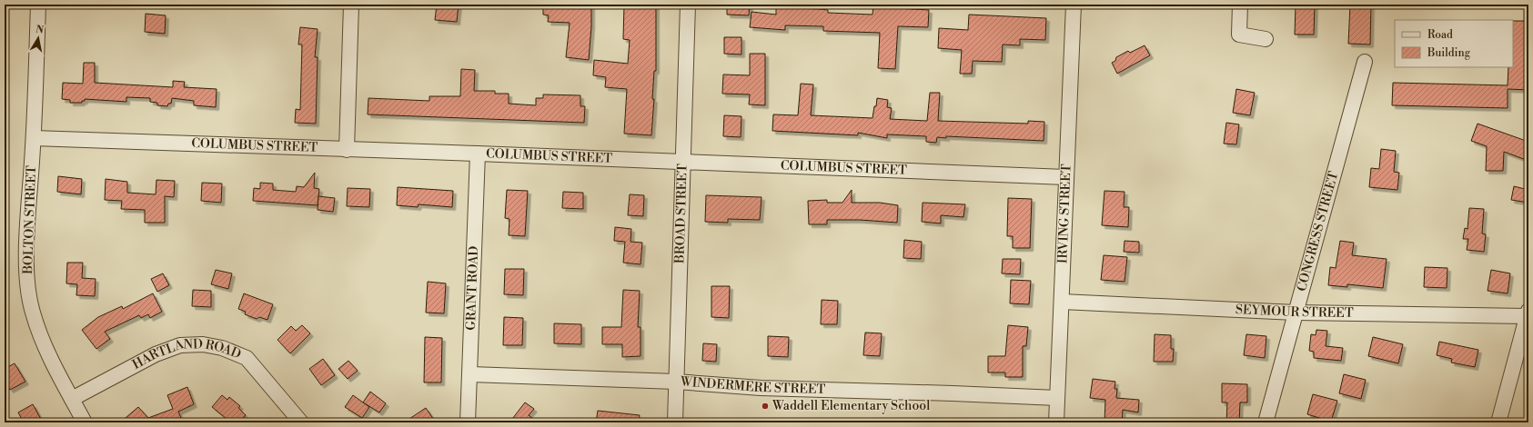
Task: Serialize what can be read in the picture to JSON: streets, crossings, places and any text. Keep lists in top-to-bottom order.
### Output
{
  "streets": {
    "street": [
      "COLUMBUS STREET",
      "BROAD STREET",
      "IRVING STREET",
      "BOLTON STREET",
      "CONGRESS STREET",
      "GRANT ROAD",
      "SEYMOUR STREET",
      "HARTLAND ROAD",
      "WINDERMERE STREET"
    ]
  },
  "crossings": [
    ["COLUMBUS STREET", "BROAD STREET"],
    ["COLUMBUS STREET", "IRVING STREET"],
    ["COLUMBUS STREET", "BOLTON STREET"],
    ["COLUMBUS STREET", "GRANT ROAD"],
    ["BROAD STREET", "WINDERMERE STREET"],
    ["IRVING STREET", "SEYMOUR STREET"],
    ["IRVING STREET", "WINDERMERE STREET"],
    ["BOLTON STREET", "HARTLAND ROAD"],
    ["CONGRESS STREET", "SEYMOUR STREET"],
    ["GRANT ROAD", "WINDERMERE STREET"]
  ],
  "places": ["Waddell Elementary School"],
  "legend": ["Road", "Building"],
  "north": "top"
}
